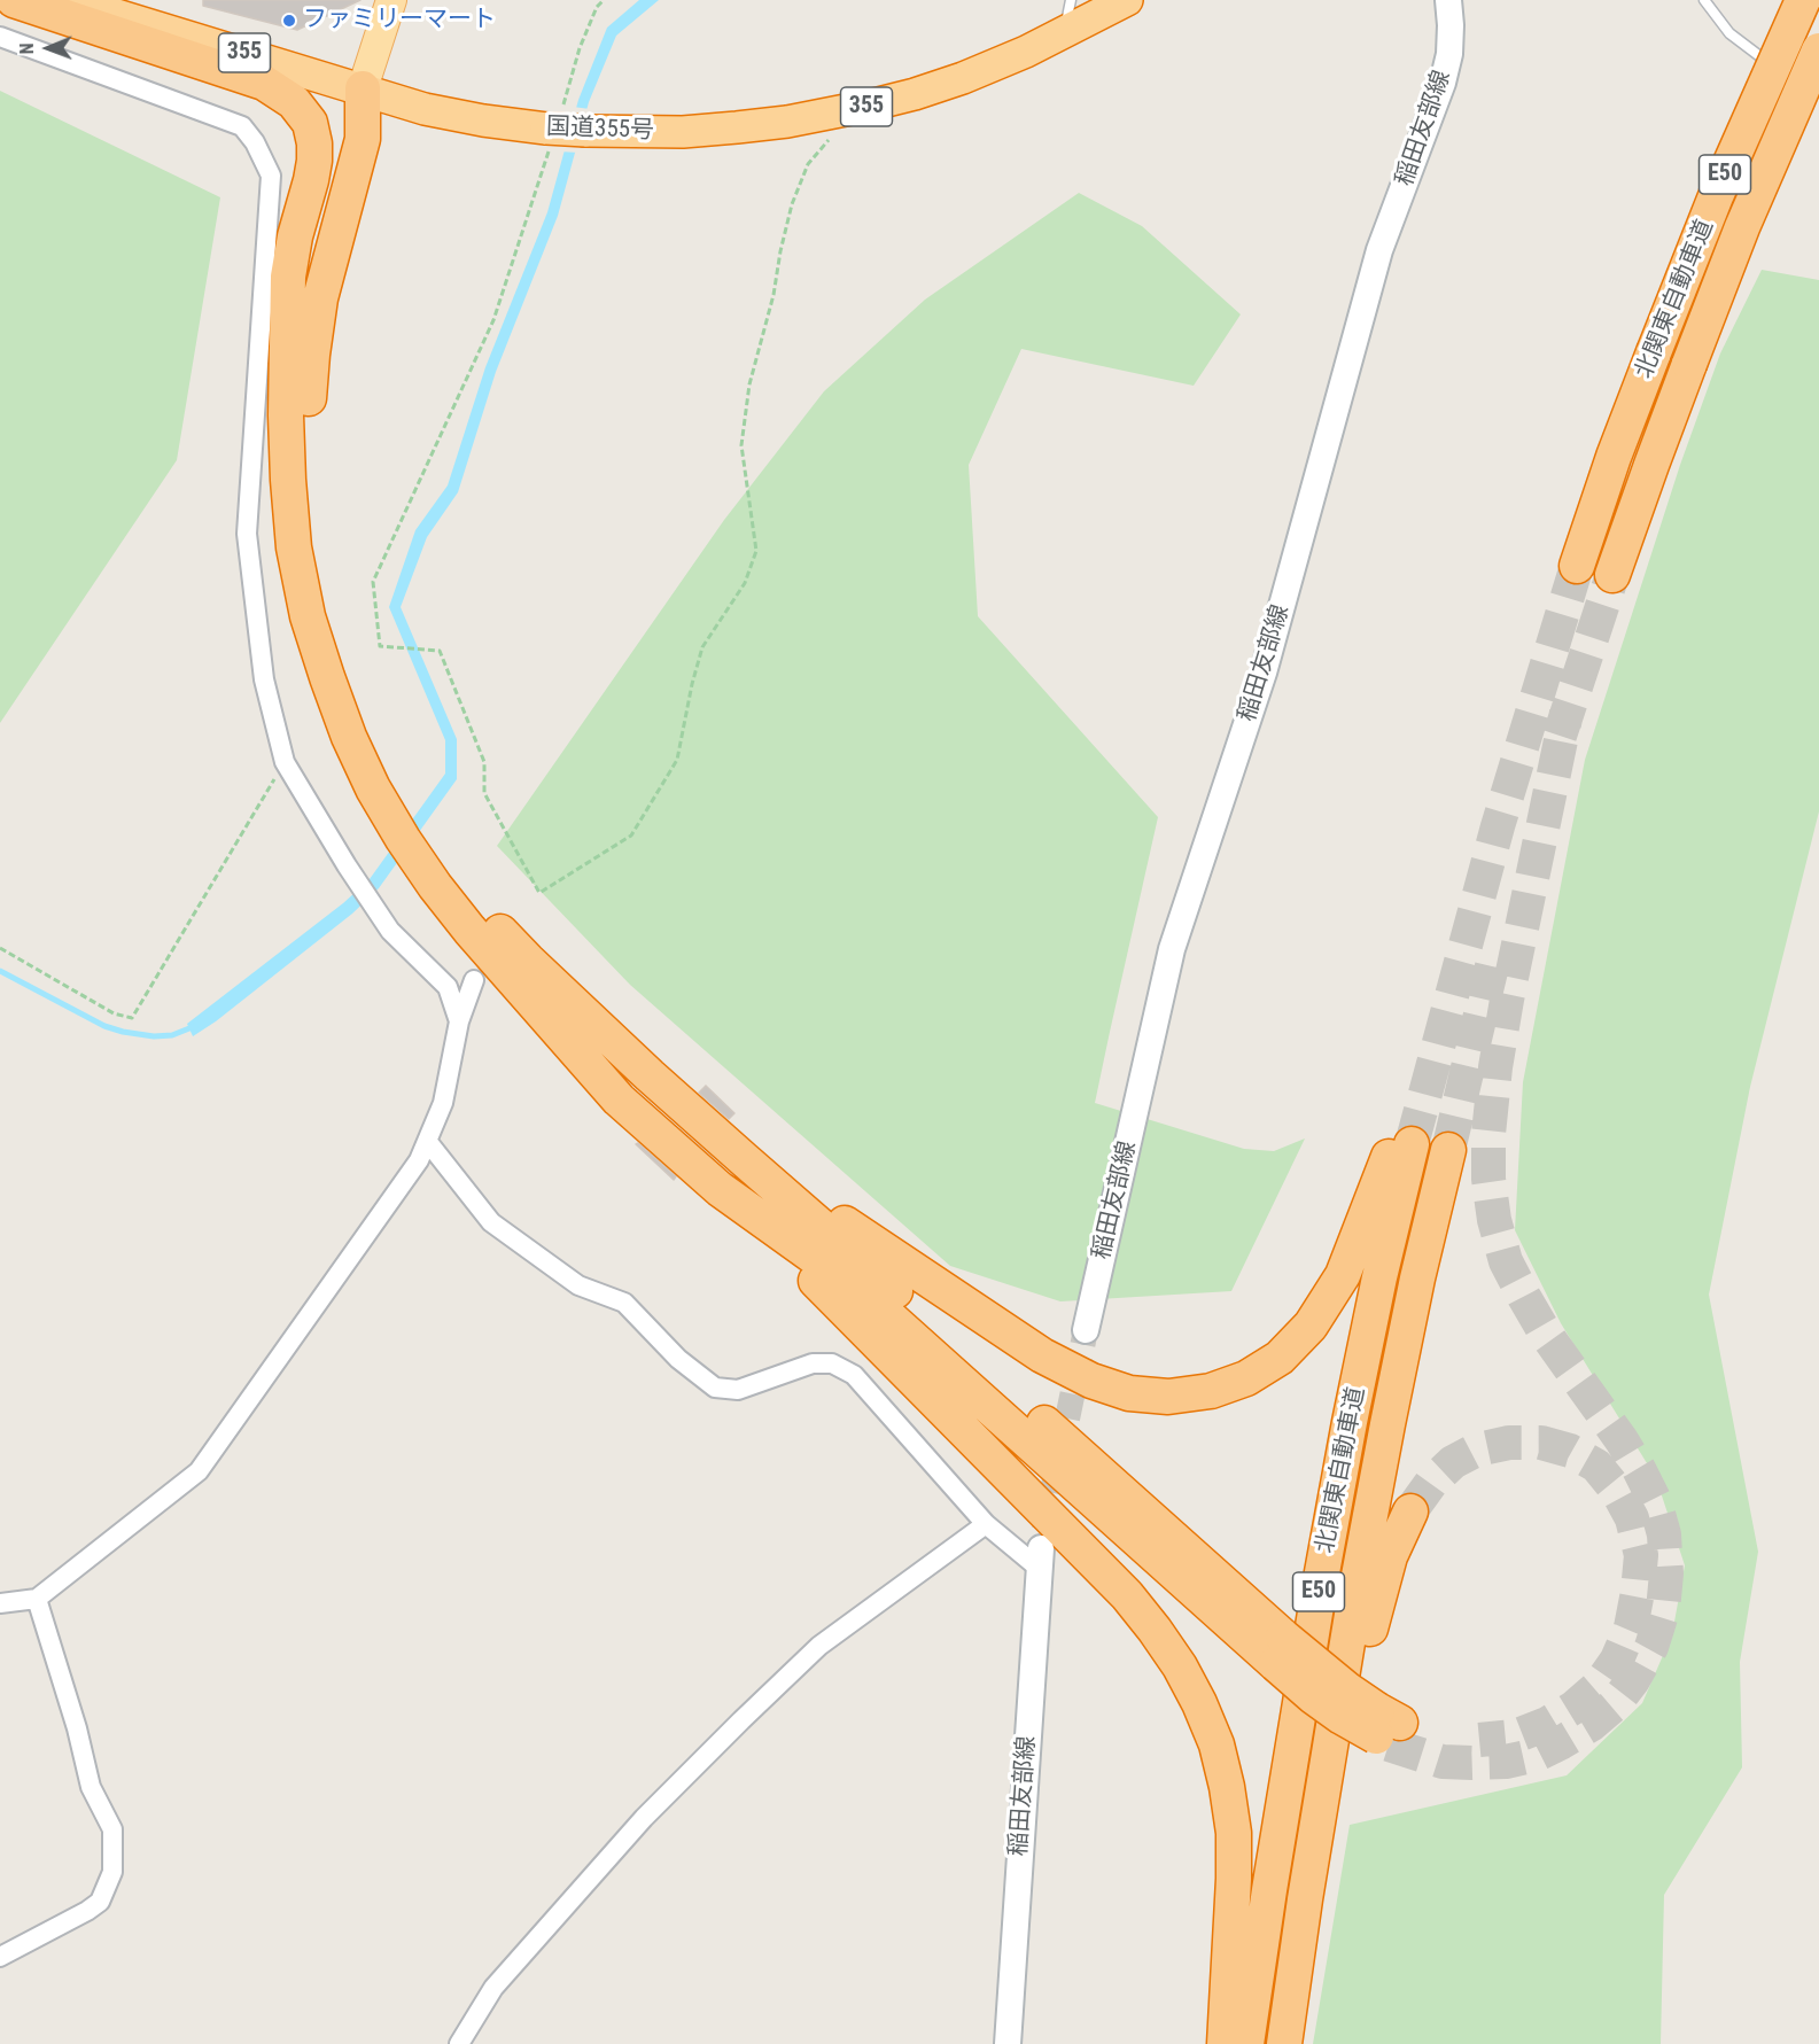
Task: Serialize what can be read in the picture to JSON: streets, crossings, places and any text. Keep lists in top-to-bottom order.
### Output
{
  "streets": {
    "highway": [
      "355",
      "国道355号",
      "E50",
      "北関東自動車道"
    ],
    "main road": ["稲田友部線"]
  },
  "places": ["ファミリーマート"],
  "north": "left"
}
